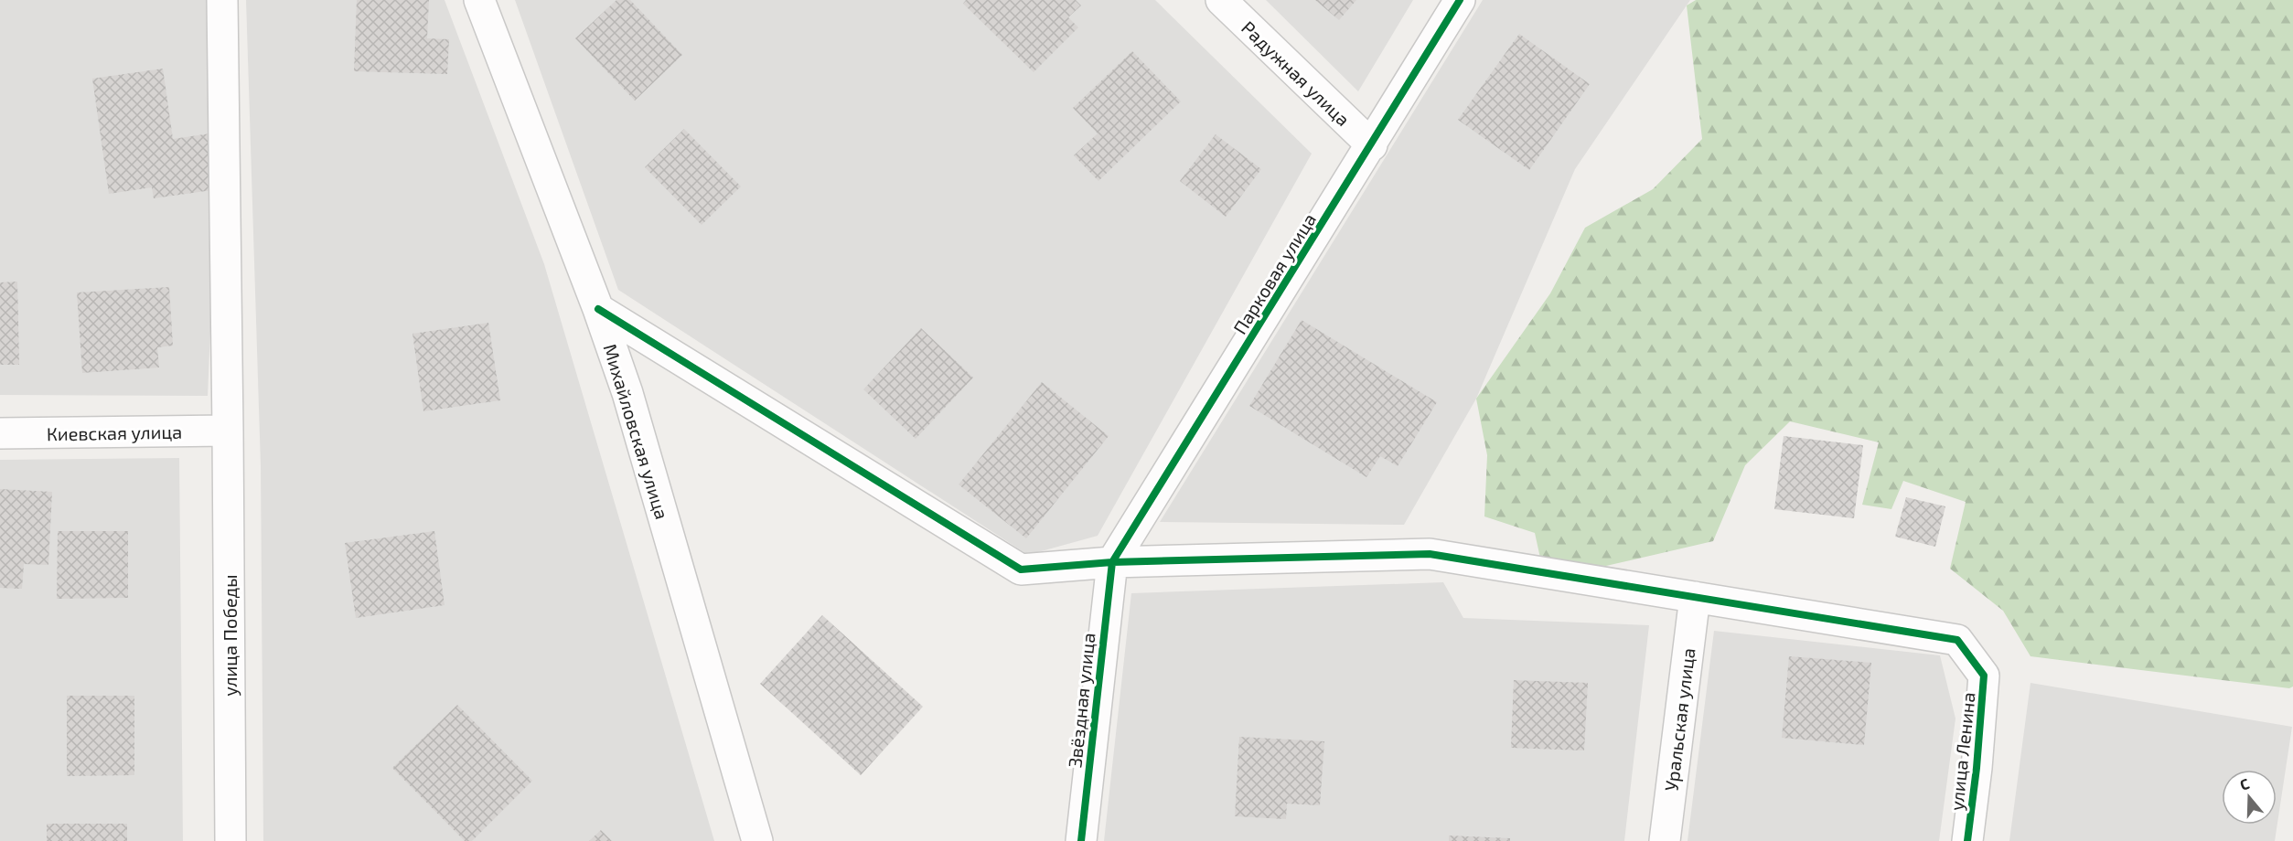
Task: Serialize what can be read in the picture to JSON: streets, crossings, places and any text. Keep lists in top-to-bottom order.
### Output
{
  "streets": {
    "street": [
      "Радужная улица",
      "Парковая улица",
      "Михайловская улица",
      "Киевская улица",
      "улица Победы",
      "Звёздная улица",
      "Уральская улица",
      "улица Ленина"
    ]
  },
  "crossings": [
    ["Радужная улица", "Парковая улица"],
    ["Парковая улица", "Звёздная улица"],
    ["Киевская улица", "улица Победы"],
    ["Уральская улица", "улица Ленина"]
  ],
  "north": "top"
}
